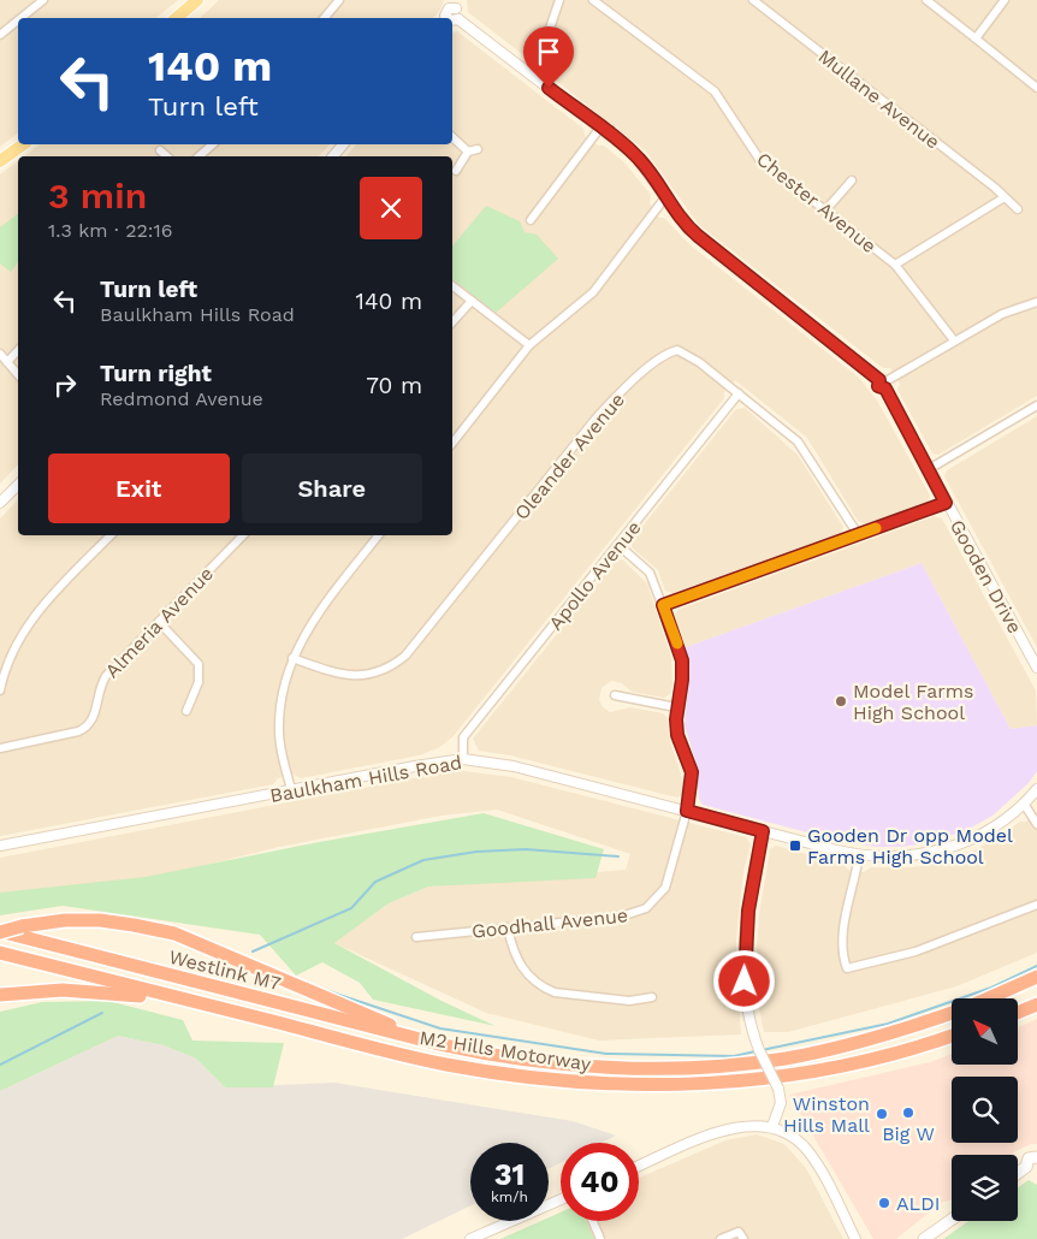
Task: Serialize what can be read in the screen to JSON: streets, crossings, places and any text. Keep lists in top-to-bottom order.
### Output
{
  "streets": {
    "highway": ["Westlink M7", "M2 Hills Motorway"],
    "street": [
      "Mullane Avenue",
      "Chester Avenue",
      "Oleander Avenue",
      "Apollo Avenue",
      "Gooden Drive",
      "Almeria Avenue",
      "Baulkham Hills Road",
      "Goodhall Avenue"
    ]
  },
  "crossings": [
    ["Oleander Avenue", "Apollo Avenue"],
    ["Apollo Avenue", "Baulkham Hills Road"],
    ["Apollo Avenue", "Goodhall Avenue"],
    ["Baulkham Hills Road", "Goodhall Avenue"],
    ["Westlink M7", "M2 Hills Motorway"]
  ],
  "places": {
    "other": [
      "Model Farms High School",
      "Big W",
      "Winston Hills Mall",
      "ALDI"
    ],
    "transit": ["Gooden Dr opp Model Farms High School"]
  },
  "north": "top left",
  "page": {
    "turn": ["140 m", "Turn left"],
    "heading": ["3 min", "1.3 km · 22:16"],
    "list": [
      {
        "name": "Turn left",
        "note": "Baulkham Hills Road",
        "value": "140 m"
      },
      {
        "name": "Turn right",
        "note": "Redmond Avenue",
        "value": "70 m"
      }
    ],
    "buttons": ["Exit", "Share"],
    "speed": "31 km/h",
    "limit": "40"
  }
}
